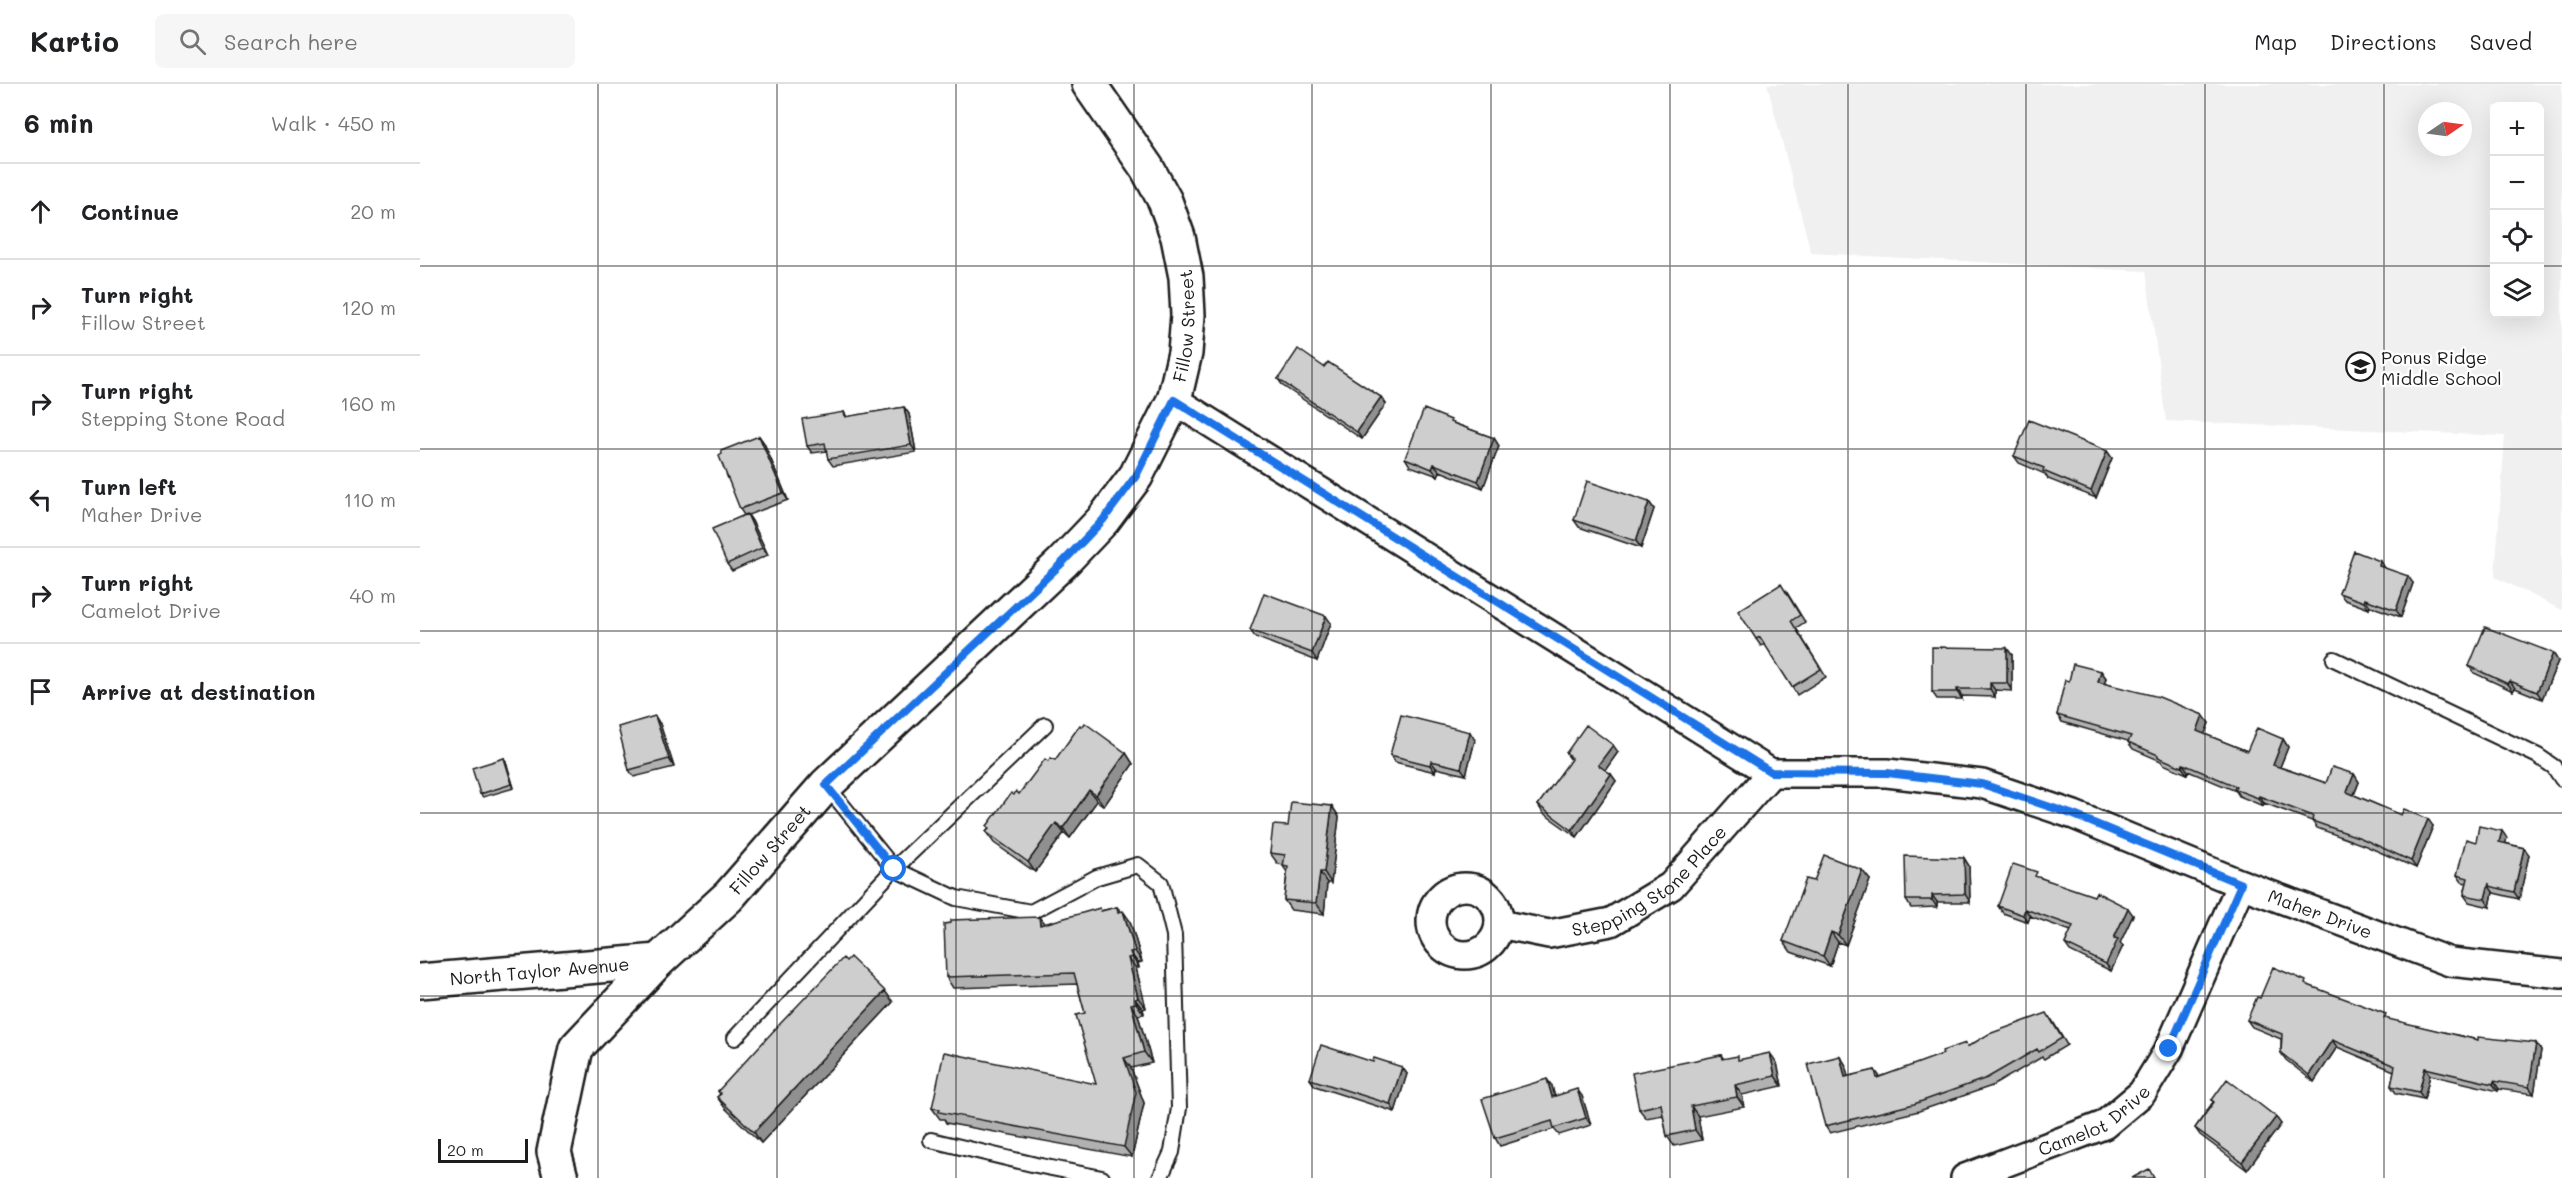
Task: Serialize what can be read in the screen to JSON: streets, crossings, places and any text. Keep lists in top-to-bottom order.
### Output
{
  "streets": {
    "street": [
      "Fillow Street",
      "Stepping Stone Place",
      "Maher Drive",
      "North Taylor Avenue",
      "Camelot Drive"
    ]
  },
  "crossings": [
    ["Fillow Street", "North Taylor Avenue"],
    ["Stepping Stone Place", "Maher Drive"],
    ["Maher Drive", "Camelot Drive"]
  ],
  "places": {
    "school or university": ["Ponus Ridge Middle School"]
  },
  "scale_bar": "20 m",
  "north": "right",
  "page": {
    "header": "Kartio",
    "search": "Search here",
    "nav": ["Map", "Directions", "Saved"],
    "heading": ["6 min", "Walk · 450 m"],
    "map_buttons": ["+", "−"],
    "list": [
      ["Continue", "20 m"],
      ["Turn right", "Fillow Street", "120 m"],
      ["Turn right", "Stepping Stone Road", "160 m"],
      ["Turn left", "Maher Drive", "110 m"],
      ["Turn right", "Camelot Drive", "40 m"],
      "Arrive at destination"
    ],
    "scale": "20 m"
  }
}
